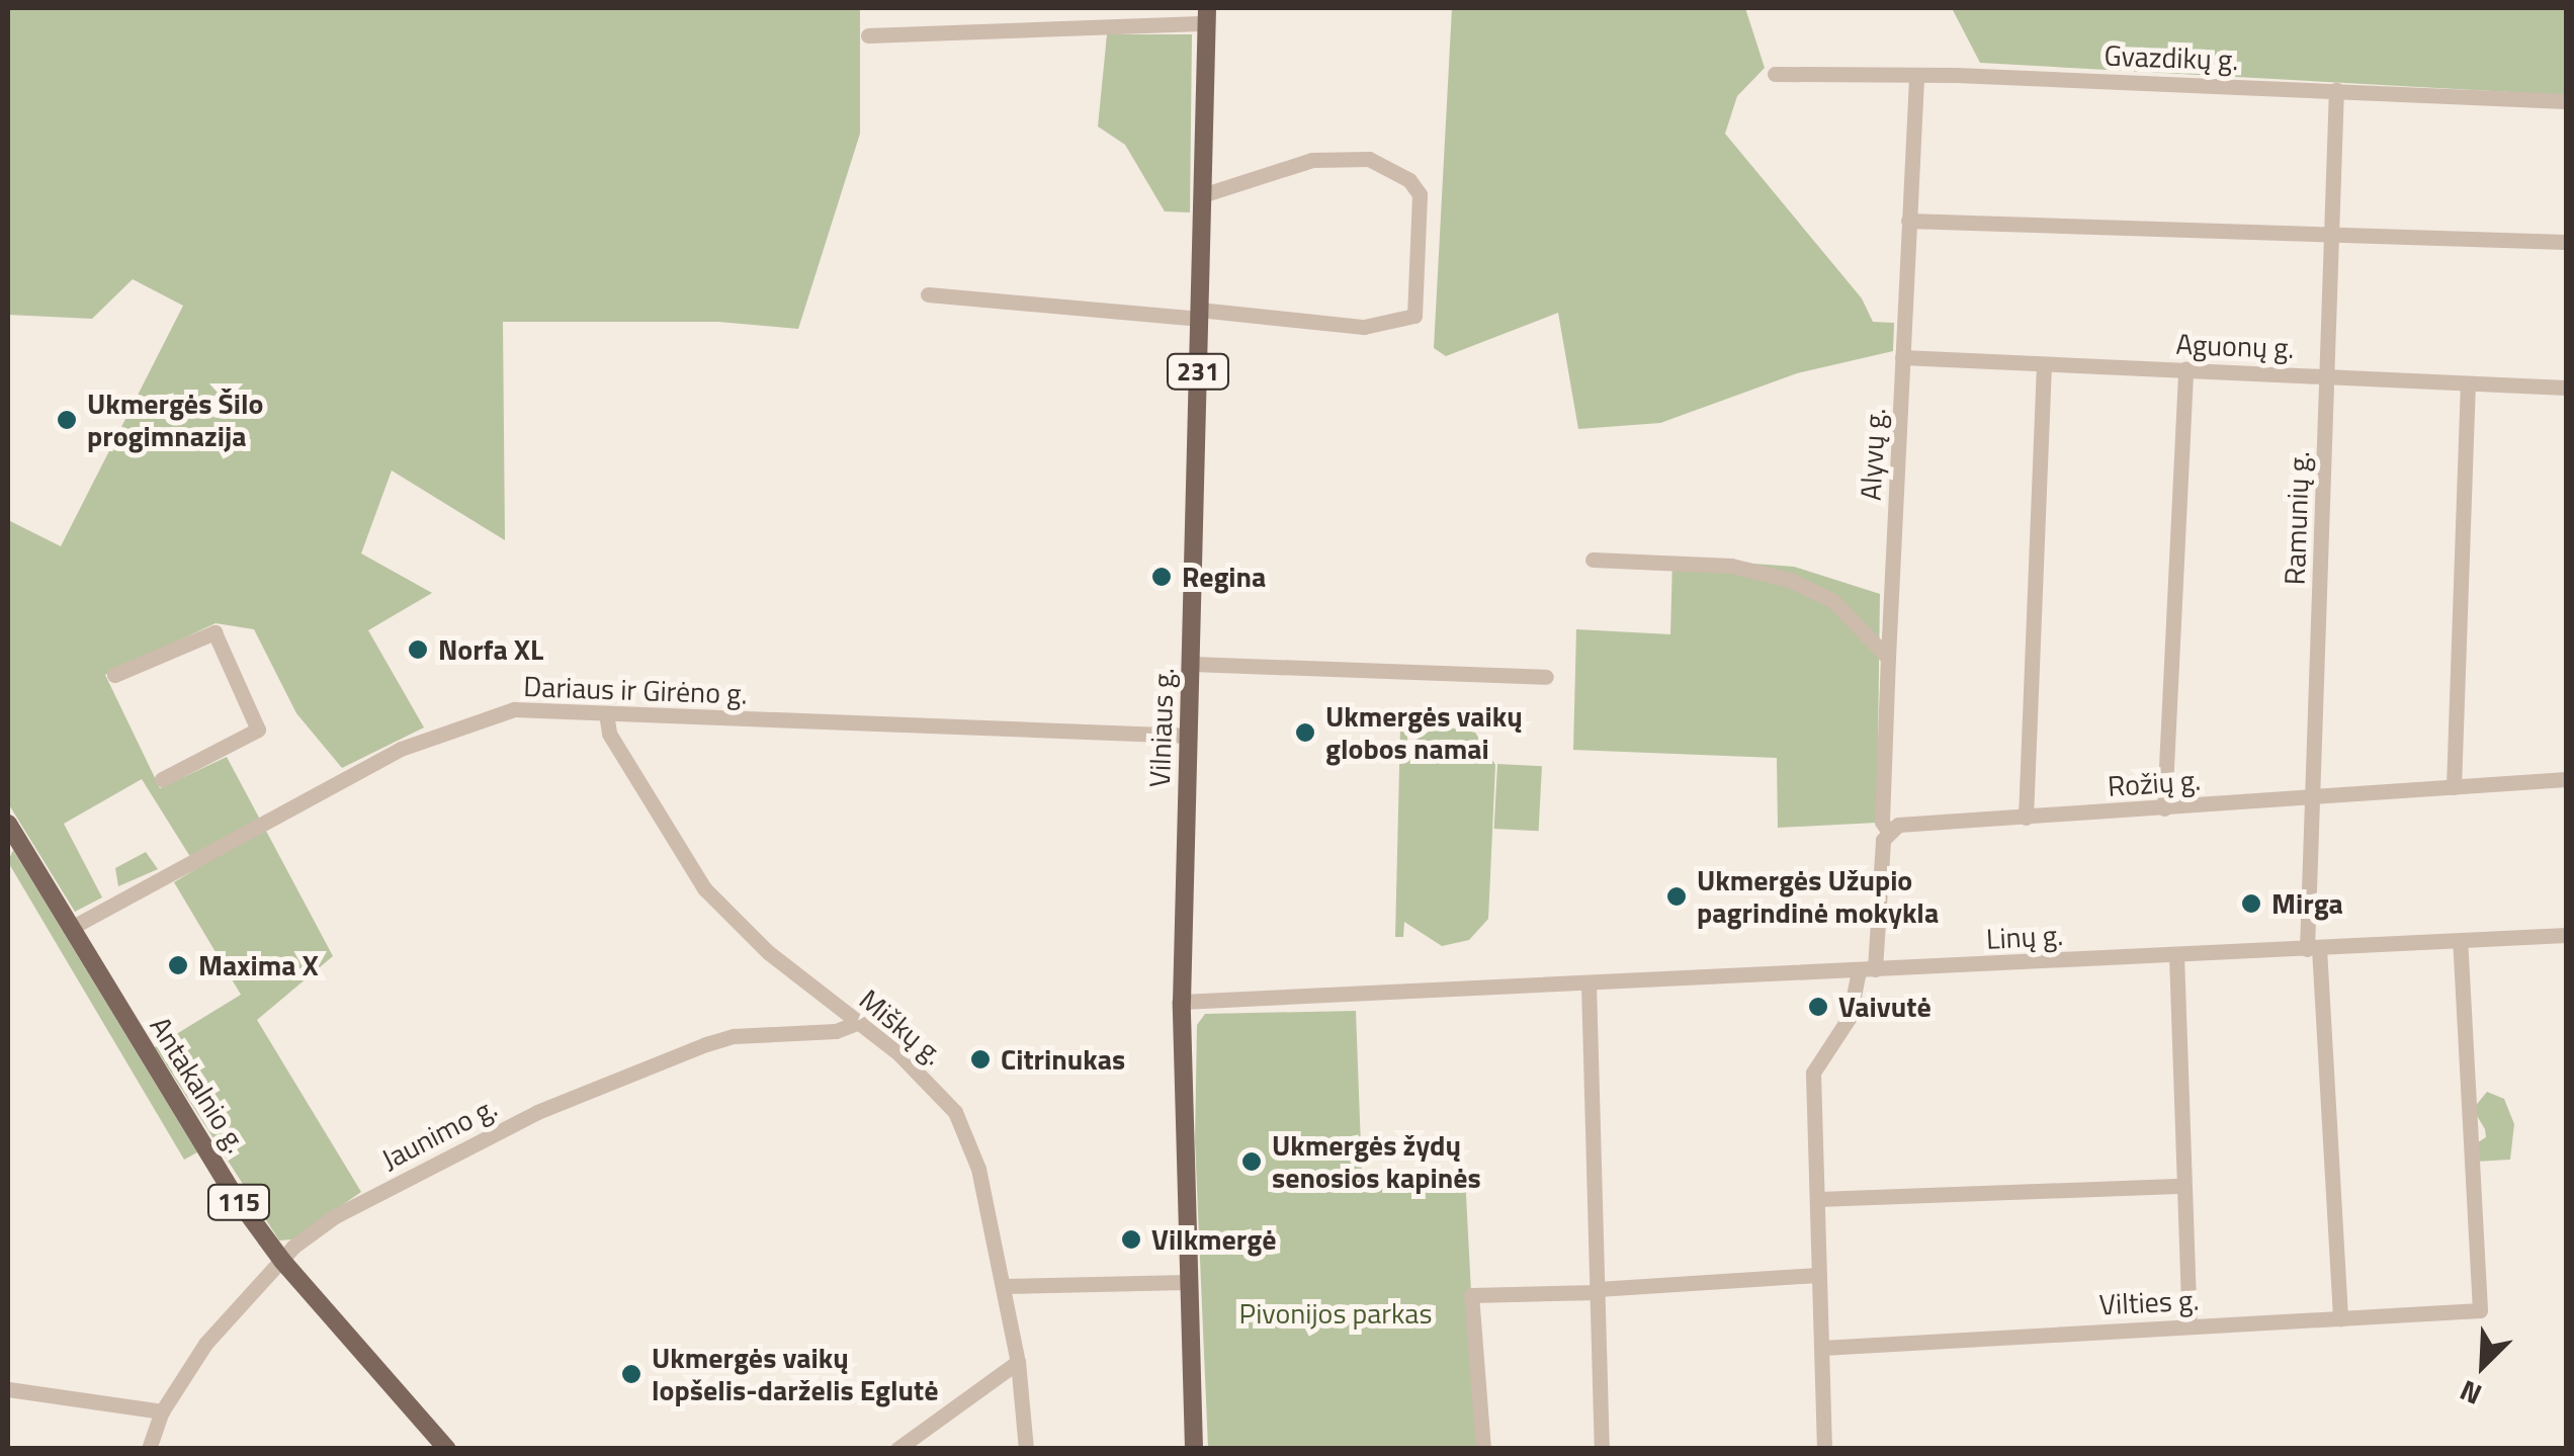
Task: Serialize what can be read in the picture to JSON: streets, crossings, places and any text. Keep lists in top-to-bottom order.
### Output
{
  "streets": {
    "main road": [
      "231",
      "Vilniaus g.",
      "Antakalnio g.",
      "115"
    ],
    "street": [
      "Gvazdikų g.",
      "Aguonų g.",
      "Alyvų g.",
      "Ramunių g.",
      "Dariaus ir Girėno g.",
      "Rožių g.",
      "Linų g.",
      "Miškų g.",
      "Jaunimo g.",
      "Vilties g."
    ]
  },
  "crossings": [
    ["Gvazdikų g.", "Alyvų g."],
    ["Gvazdikų g.", "Ramunių g."],
    ["Aguonų g.", "Alyvų g."],
    ["Aguonų g.", "Ramunių g."],
    ["Alyvų g.", "Rožių g."],
    ["Ramunių g.", "Rožių g."],
    ["Ramunių g.", "Linų g."],
    ["Ramunių g.", "Vilties g."],
    ["Dariaus ir Girėno g.", "Vilniaus g."],
    ["Dariaus ir Girėno g.", "Miškų g."],
    ["Dariaus ir Girėno g.", "Antakalnio g."],
    ["Vilniaus g.", "Linų g."],
    ["Linų g.", "Vilties g."],
    ["Miškų g.", "Jaunimo g."],
    ["Antakalnio g.", "Jaunimo g."]
  ],
  "parks": ["Pivonijos parkas"],
  "places": [
    "Ukmergės Šilo progimnazija",
    "Regina",
    "Norfa XL",
    "Ukmergės vaikų globos namai",
    "Ukmergės Užupio pagrindinė mokykla",
    "Mirga",
    "Maxima X",
    "Vaivutė",
    "Citrinukas",
    "Ukmergės žydų senosios kapinės",
    "Vilkmergė",
    "Ukmergės vaikų lopšelis-darželis Eglutė"
  ],
  "north": "bottom left"
}
